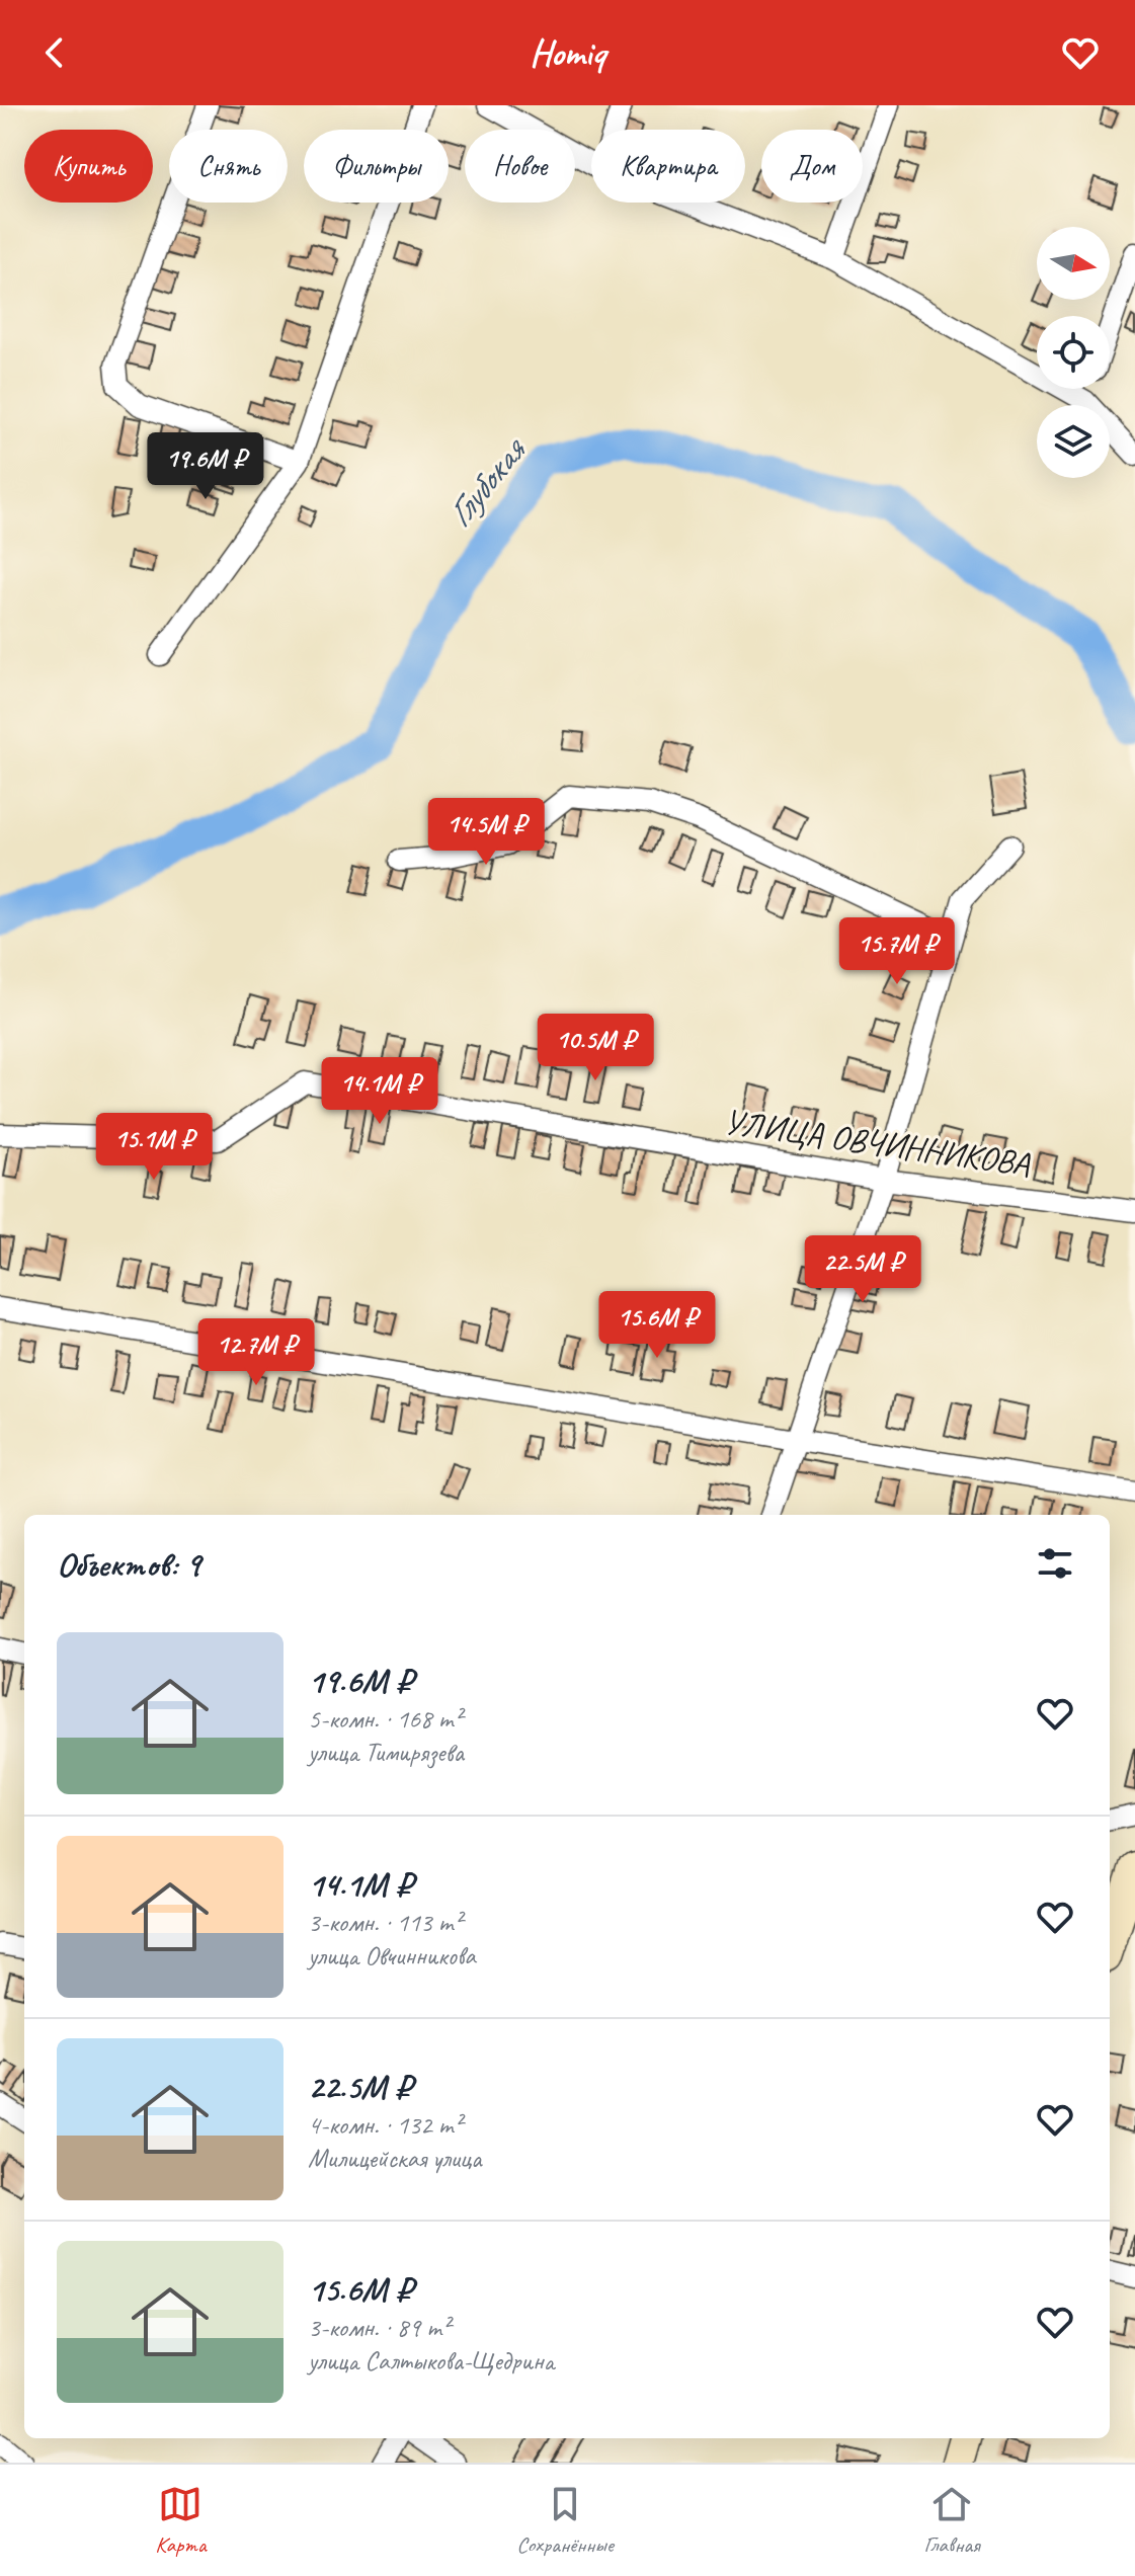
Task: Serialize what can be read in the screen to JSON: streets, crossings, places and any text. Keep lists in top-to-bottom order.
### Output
{
  "streets": {
    "street": ["УЛИЦА ОВЧИННИКОВА"]
  },
  "water": ["Глубокая"],
  "north": "right",
  "page": {
    "header": "Homiq",
    "chip": [
      "Купить",
      "Снять",
      "Фильтры",
      "Новое",
      "Квартира",
      "Дом"
    ],
    "price": [
      "19.6M ₽",
      "14.5M ₽",
      "15.7M ₽",
      "10.5M ₽",
      "14.1M ₽",
      "15.1M ₽",
      "22.5M ₽",
      "15.6M ₽",
      "12.7M ₽"
    ],
    "heading": "Объектов: 9",
    "list": [
      {
        "name": "19.6M ₽",
        "note": "5-комн. · 168 m² · улица Тимирязева"
      },
      {
        "name": "14.1M ₽",
        "note": "3-комн. · 113 m² · улица Овчинникова"
      },
      {
        "name": "22.5M ₽",
        "note": "4-комн. · 132 m² · Милицейская улица"
      },
      {
        "name": "15.6M ₽",
        "note": "3-комн. · 89 m² · улица Салтыкова-Щедрина"
      }
    ],
    "tabs": ["Карта", "Сохранённые", "Главная"]
  }
}
